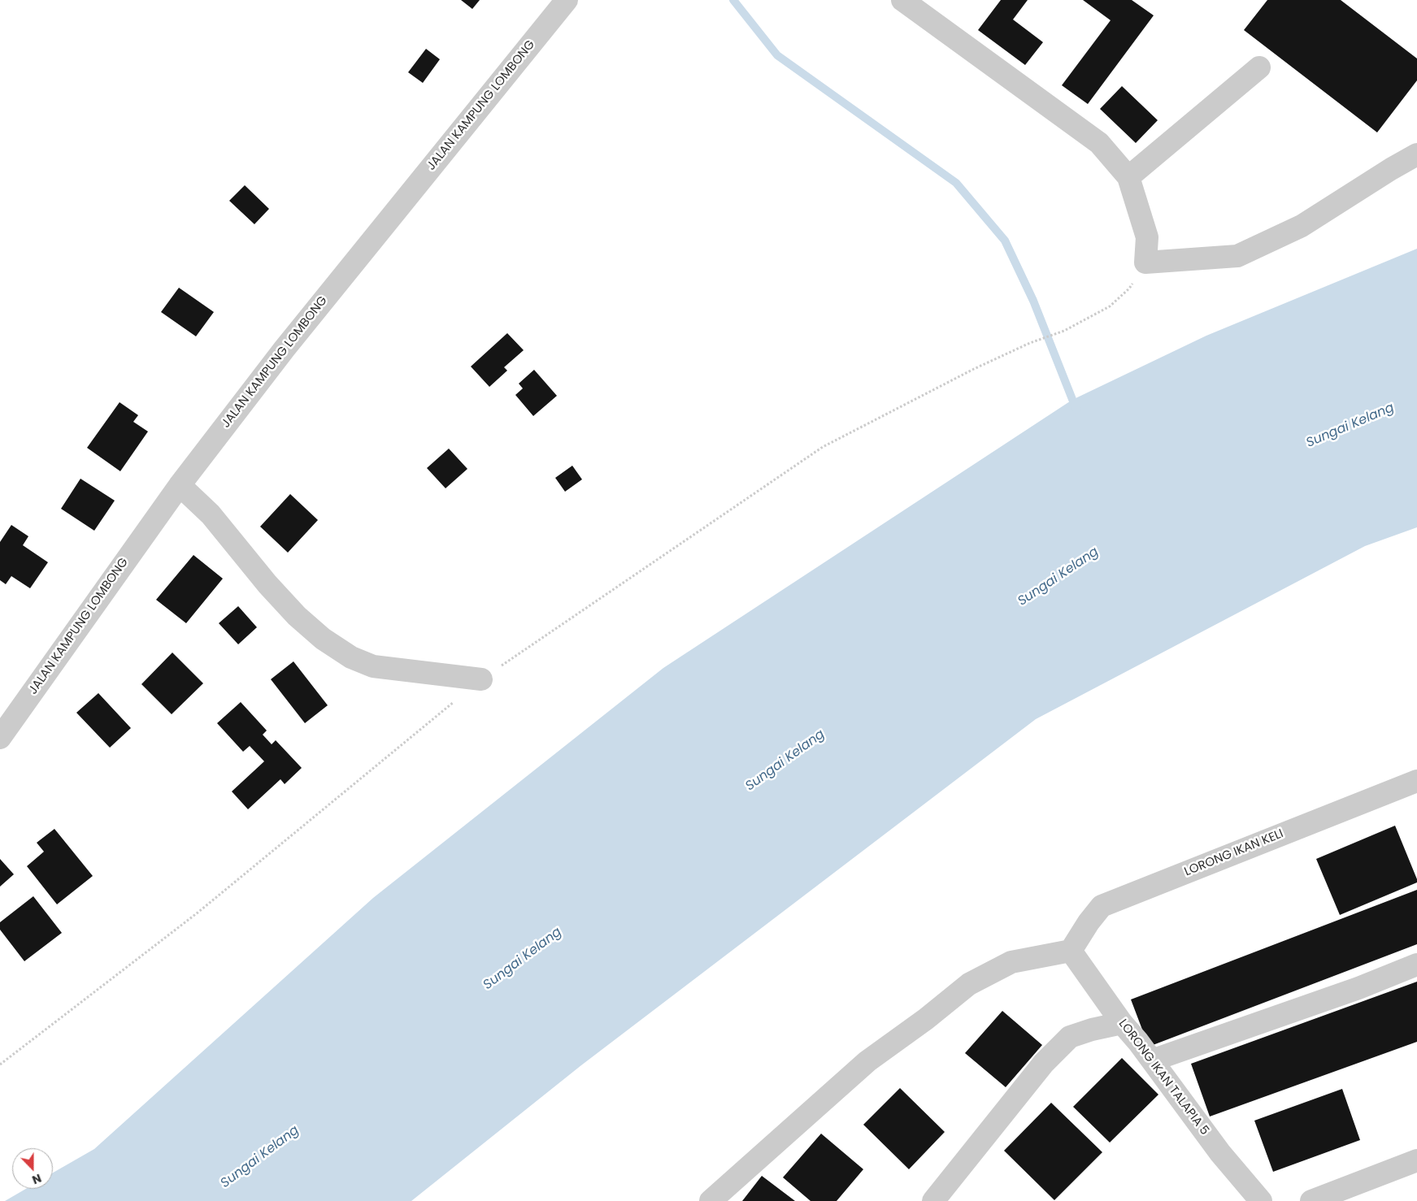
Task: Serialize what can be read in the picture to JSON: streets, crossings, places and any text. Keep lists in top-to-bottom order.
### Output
{
  "streets": {
    "street": ["JALAN KAMPUNG LOMBONG", "LORONG IKAN KELI", "LORONG IKAN TALAPIA 5"]
  },
  "crossings": [
    ["LORONG IKAN KELI", "LORONG IKAN TALAPIA 5"]
  ],
  "water": ["Sungai Kelang"],
  "north": "bottom"
}
